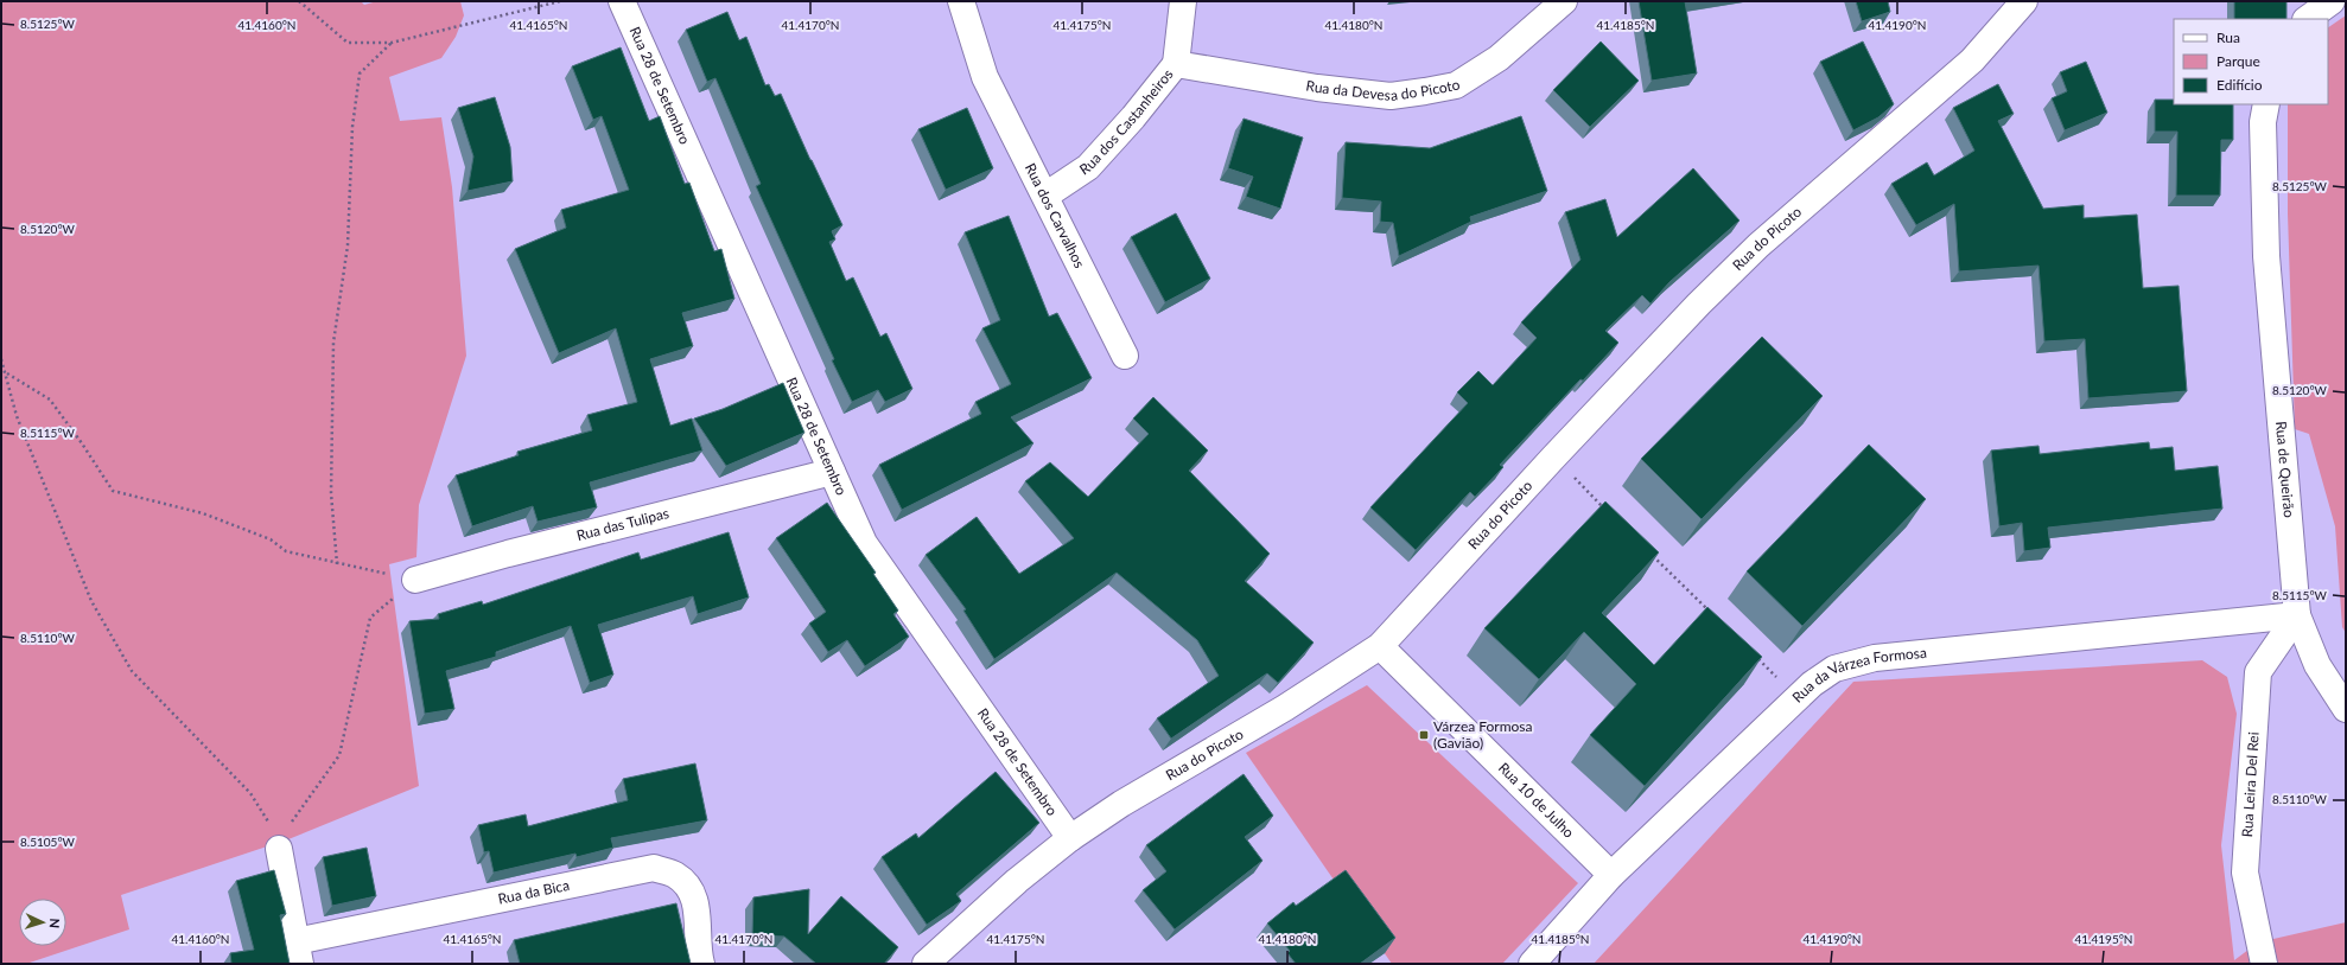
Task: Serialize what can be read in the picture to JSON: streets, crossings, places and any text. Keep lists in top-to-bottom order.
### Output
{
  "streets": {
    "street": [
      "Rua da Devesa do Picoto",
      "Rua 28 de Setembro",
      "Rua dos Castanheiros",
      "Rua dos Carvalhos",
      "Rua do Picoto",
      "Rua de Queirão",
      "Rua das Tulipas",
      "Rua da Várzea Formosa",
      "Rua Leira Del Rei",
      "Rua 10 de Julho",
      "Rua da Bica"
    ]
  },
  "crossings": [
    ["Rua da Devesa do Picoto", "Rua dos Castanheiros"],
    ["Rua 28 de Setembro", "Rua do Picoto"],
    ["Rua 28 de Setembro", "Rua das Tulipas"],
    ["Rua dos Castanheiros", "Rua dos Carvalhos"],
    ["Rua do Picoto", "Rua 10 de Julho"],
    ["Rua de Queirão", "Rua da Várzea Formosa"],
    ["Rua de Queirão", "Rua Leira Del Rei"],
    ["Rua da Várzea Formosa", "Rua Leira Del Rei"],
    ["Rua da Várzea Formosa", "Rua 10 de Julho"]
  ],
  "places": {
    "transit": ["Várzea Formosa (Gavião)"]
  },
  "legend": ["Rua", "Parque", "Edifício"],
  "north": "right",
  "coordinates": [
    "8.5125°W",
    "41.4160°N",
    "41.4165°N",
    "41.4170°N",
    "41.4175°N",
    "41.4180°N",
    "41.4185°N",
    "41.4190°N",
    "8.5120°W",
    "8.5115°W",
    "8.5110°W",
    "8.5105°W",
    "41.4195°N"
  ]
}
